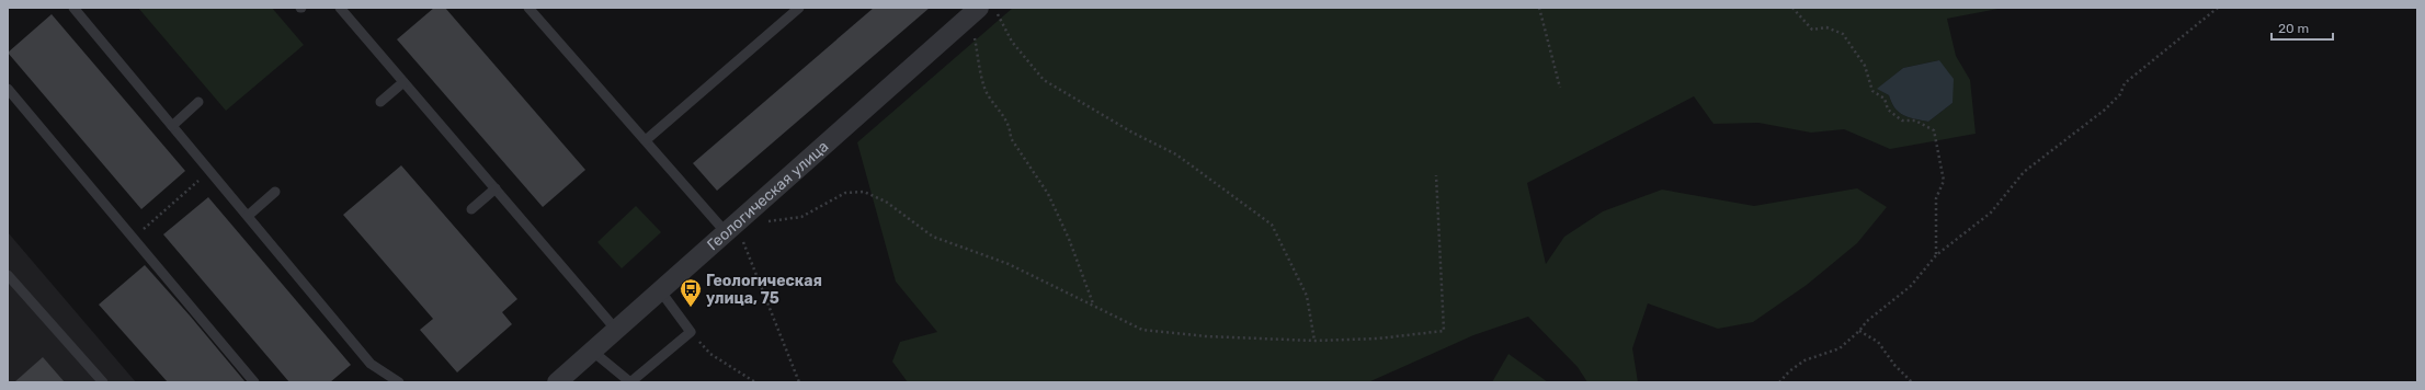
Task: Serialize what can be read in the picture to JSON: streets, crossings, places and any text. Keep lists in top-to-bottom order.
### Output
{
  "streets": {
    "street": ["Геологическая улица"]
  },
  "places": {
    "bus stop": ["Геологическая улица, 75"]
  },
  "scale_bar": "20 m"
}
